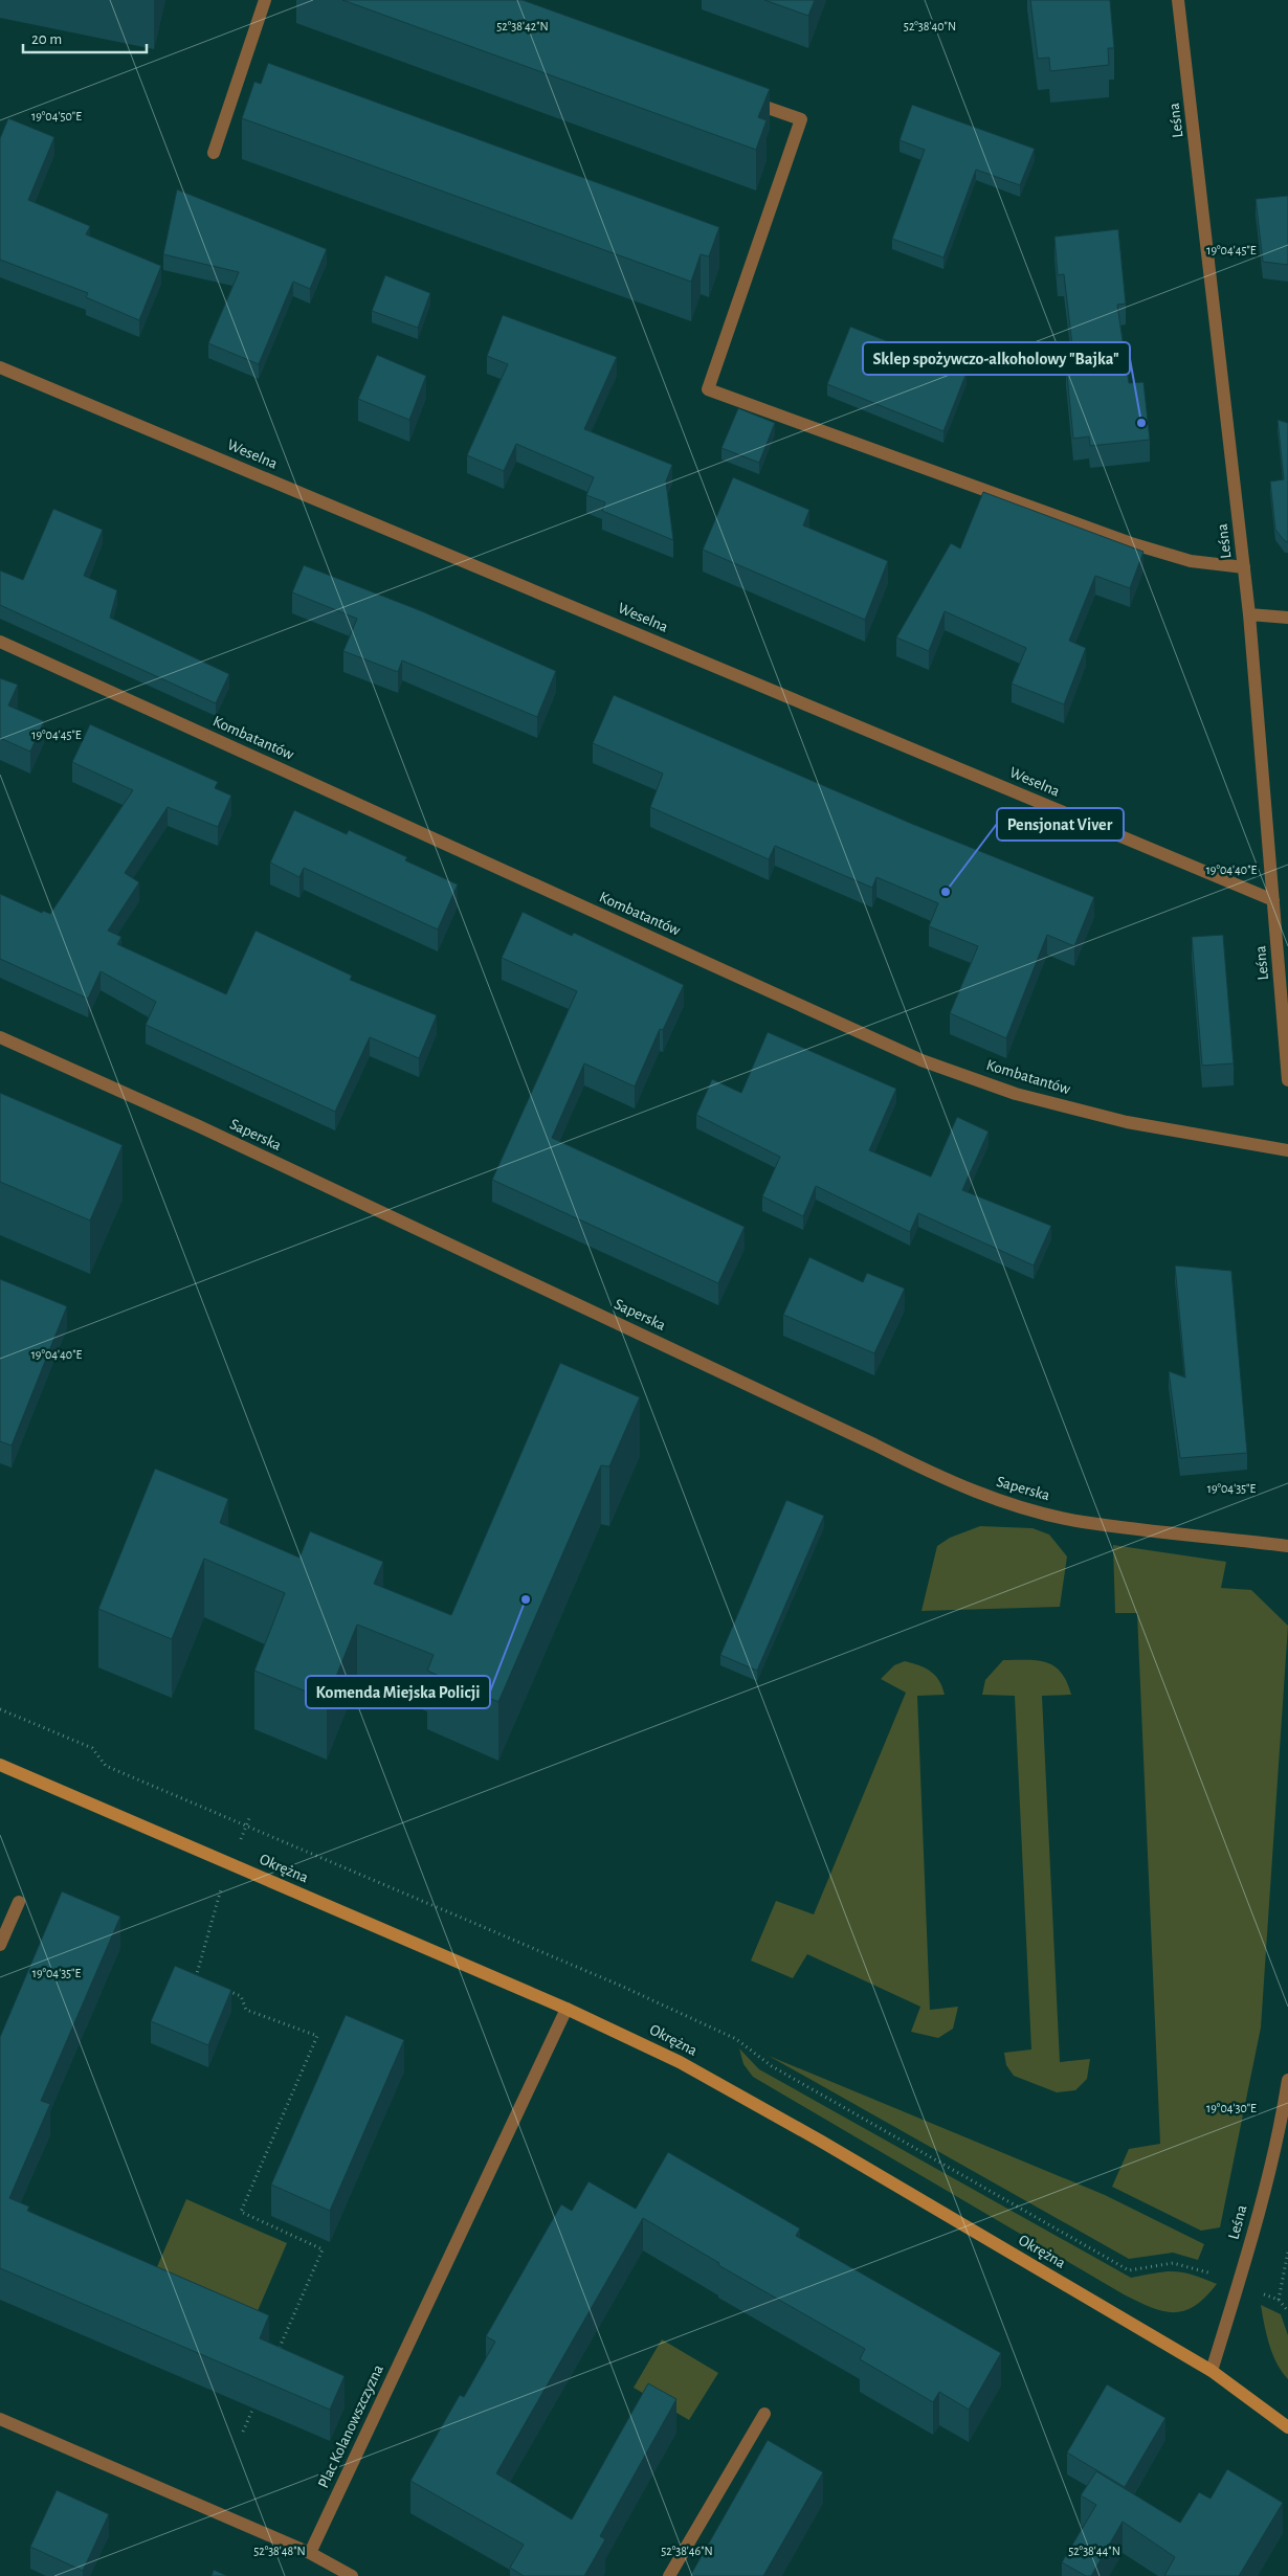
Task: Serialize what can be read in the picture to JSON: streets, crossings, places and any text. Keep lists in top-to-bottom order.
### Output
{
  "streets": {
    "street": [
      "Leśna",
      "Weselna",
      "Kombatantów",
      "Saperska",
      "Okrężna",
      "Plac Kolanowszczyzna"
    ]
  },
  "crossings": [
    ["Leśna", "Weselna"],
    ["Leśna", "Okrężna"],
    ["Okrężna", "Plac Kolanowszczyzna"]
  ],
  "places": ["Sklep spożywczo-alkoholowy \"Bajka\"", "Pensjonat Viver", "Komenda Miejska Policji"],
  "scale_bar": "20 m",
  "coordinates": [
    "52°38'42\"N",
    "52°38'40\"N",
    "19°04'50\"E",
    "19°04'45\"E",
    "19°04'40\"E",
    "19°04'35\"E",
    "19°04'30\"E",
    "52°38'48\"N",
    "52°38'46\"N",
    "52°38'44\"N"
  ]
}
